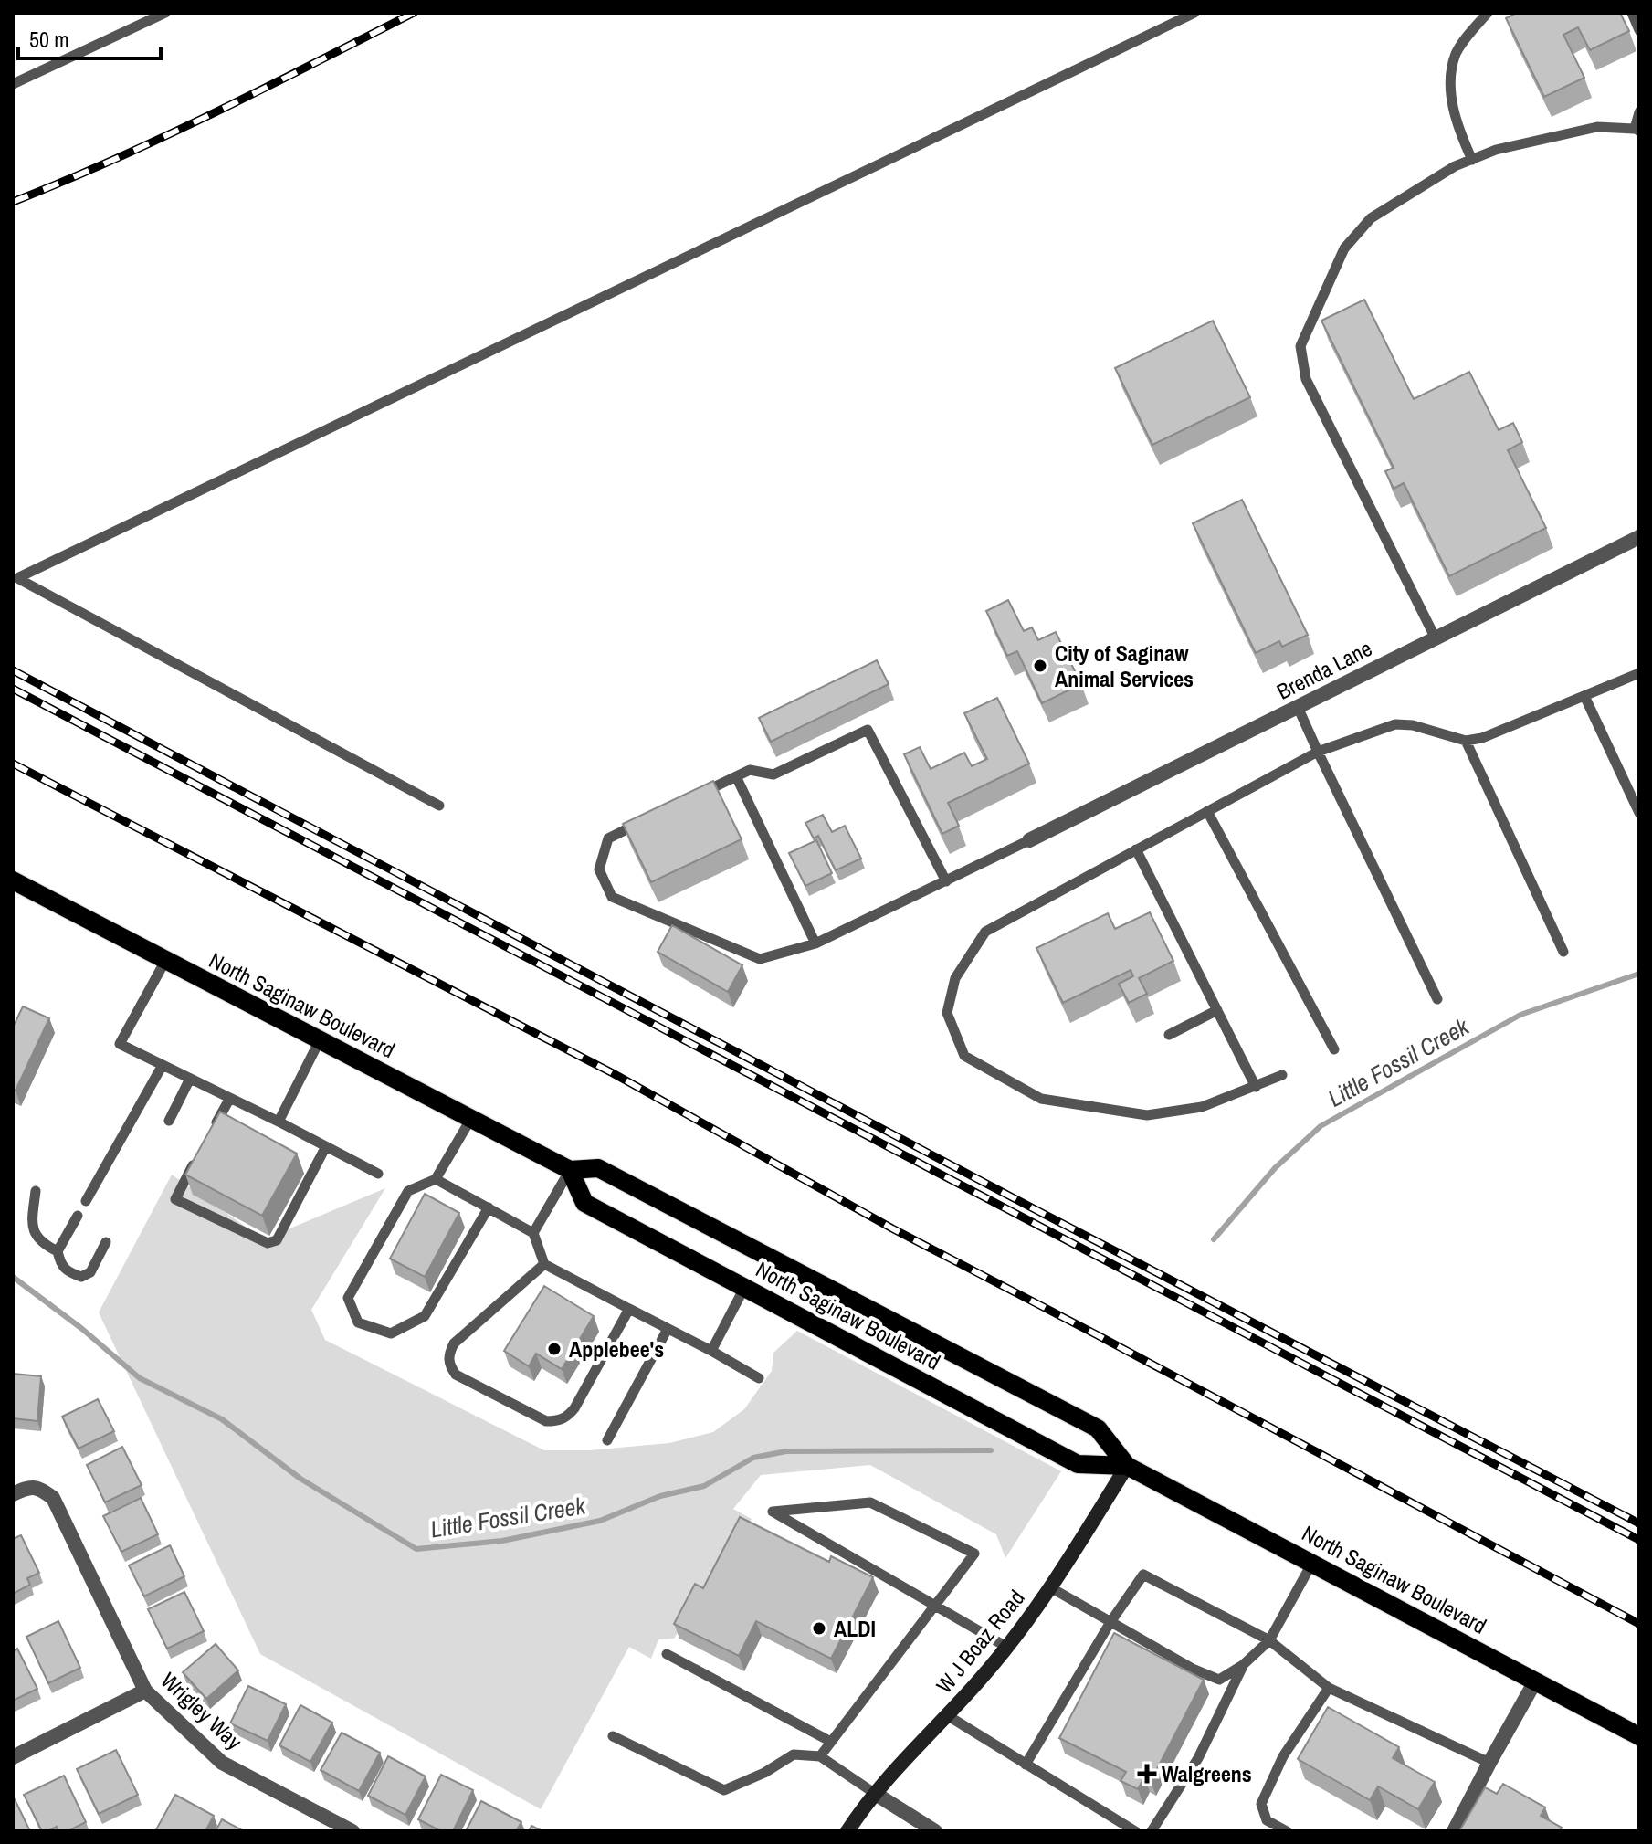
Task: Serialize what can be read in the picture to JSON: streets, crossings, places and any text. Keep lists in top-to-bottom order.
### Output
{
  "streets": {
    "main road": ["North Saginaw Boulevard", "W J Boaz Road"],
    "street": ["Brenda Lane", "Wrigley Way"]
  },
  "crossings": [
    ["North Saginaw Boulevard", "W J Boaz Road"]
  ],
  "water": ["Little Fossil Creek"],
  "places": {
    "other": ["City of Saginaw Animal Services", "Applebee's", "ALDI"],
    "health": ["Walgreens"]
  },
  "scale_bar": "50 m"
}
